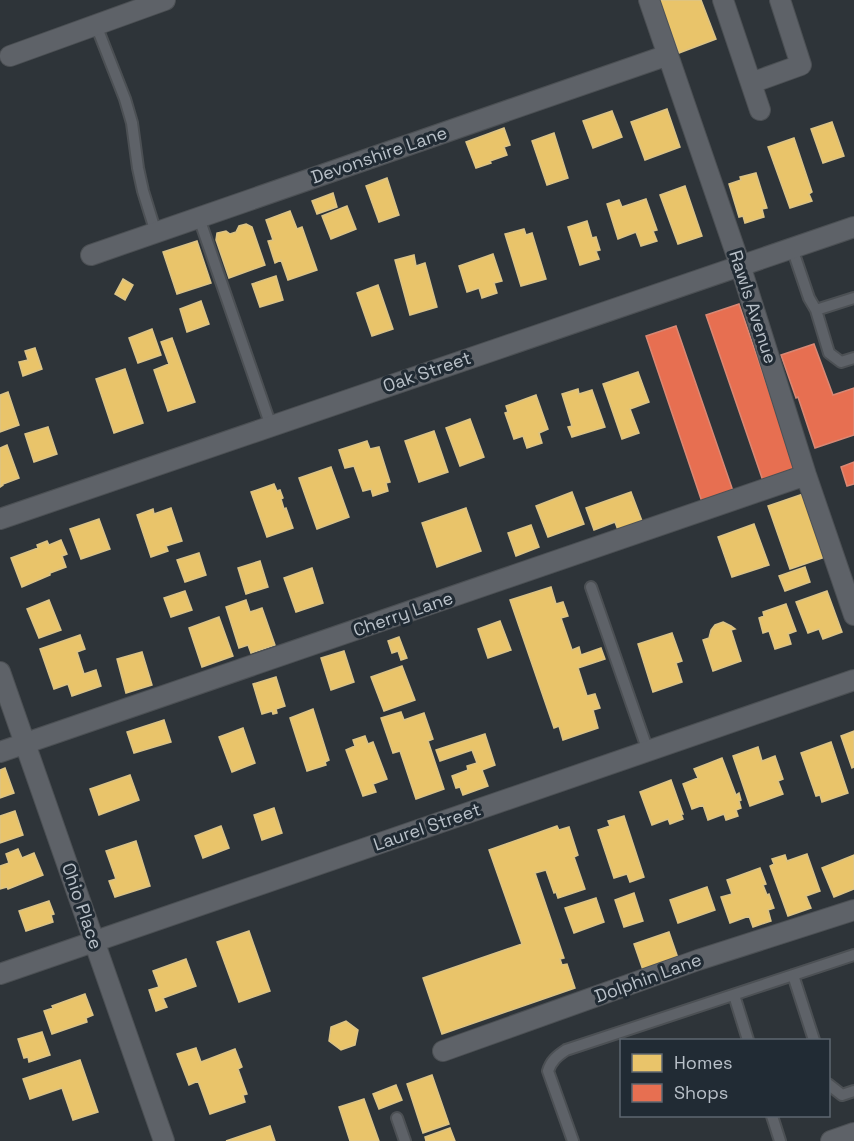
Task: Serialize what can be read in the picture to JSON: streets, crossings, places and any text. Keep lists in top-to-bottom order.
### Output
{
  "streets": {
    "street": [
      "Devonshire Lane",
      "Rawls Avenue",
      "Oak Street",
      "Cherry Lane",
      "Laurel Street",
      "Ohio Place",
      "Dolphin Lane"
    ]
  },
  "crossings": [
    ["Devonshire Lane", "Rawls Avenue"],
    ["Rawls Avenue", "Oak Street"],
    ["Rawls Avenue", "Cherry Lane"],
    ["Cherry Lane", "Ohio Place"],
    ["Laurel Street", "Ohio Place"]
  ],
  "legend": ["Homes", "Shops"]
}
